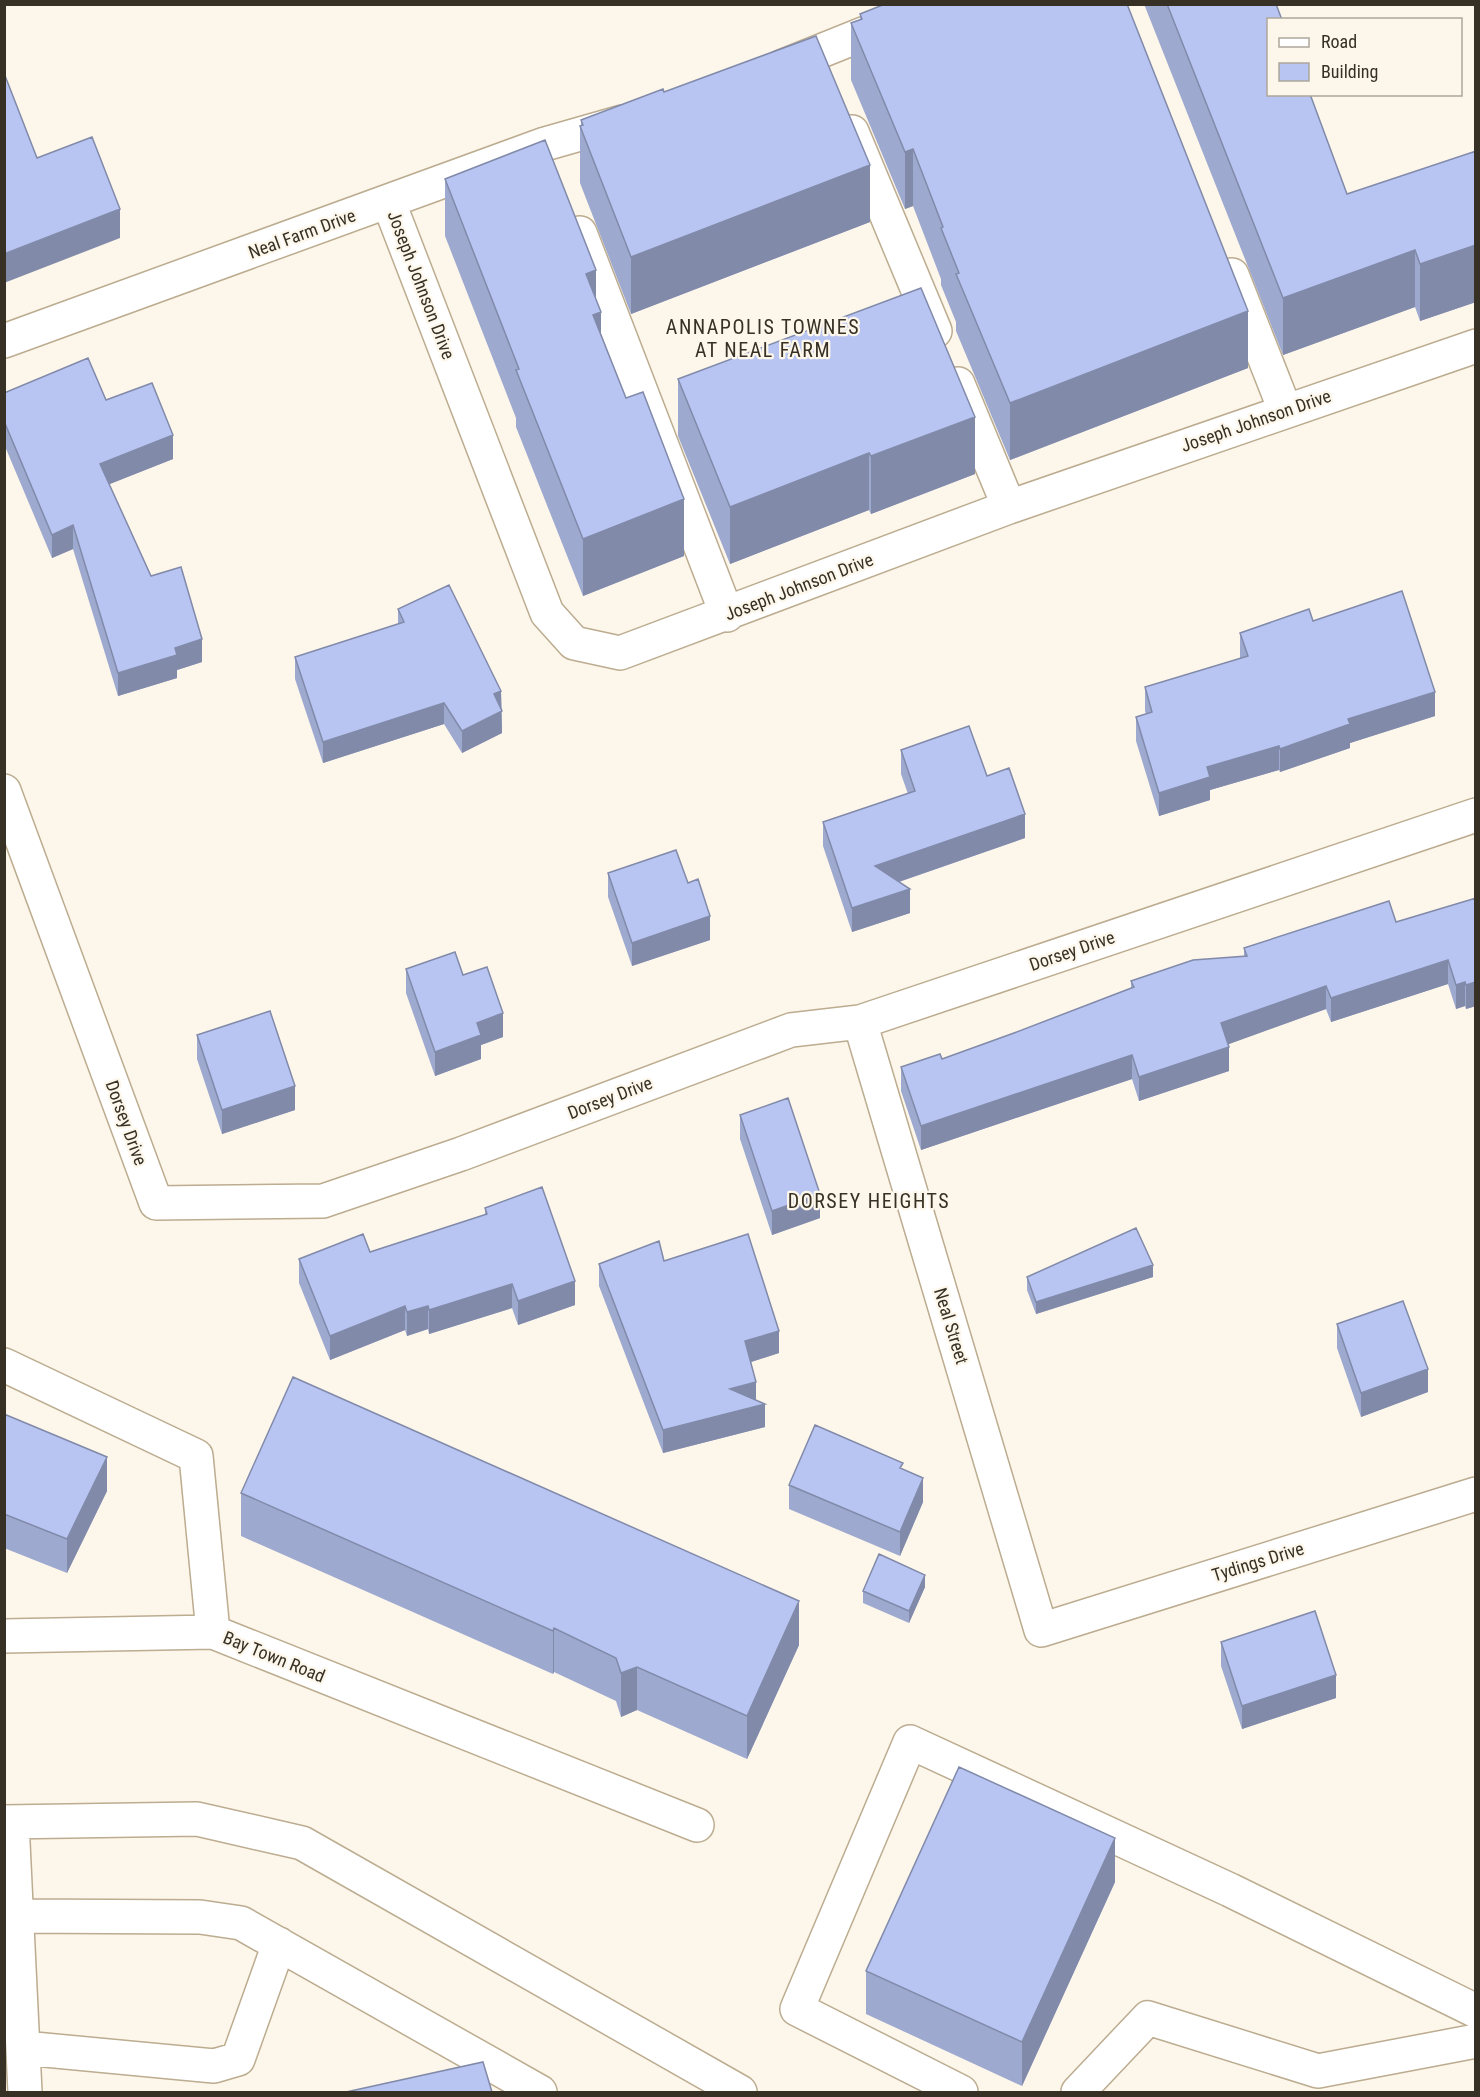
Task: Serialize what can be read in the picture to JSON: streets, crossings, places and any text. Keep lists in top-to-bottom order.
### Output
{
  "streets": {
    "street": [
      "Neal Farm Drive",
      "Joseph Johnson Drive",
      "Dorsey Drive",
      "Neal Street",
      "Tydings Drive",
      "Bay Town Road"
    ]
  },
  "crossings": [
    ["Neal Farm Drive", "Joseph Johnson Drive"],
    ["Dorsey Drive", "Neal Street"],
    ["Neal Street", "Tydings Drive"]
  ],
  "districts": ["ANNAPOLIS TOWNES AT NEAL FARM", "DORSEY HEIGHTS"],
  "legend": ["Road", "Building"]
}
